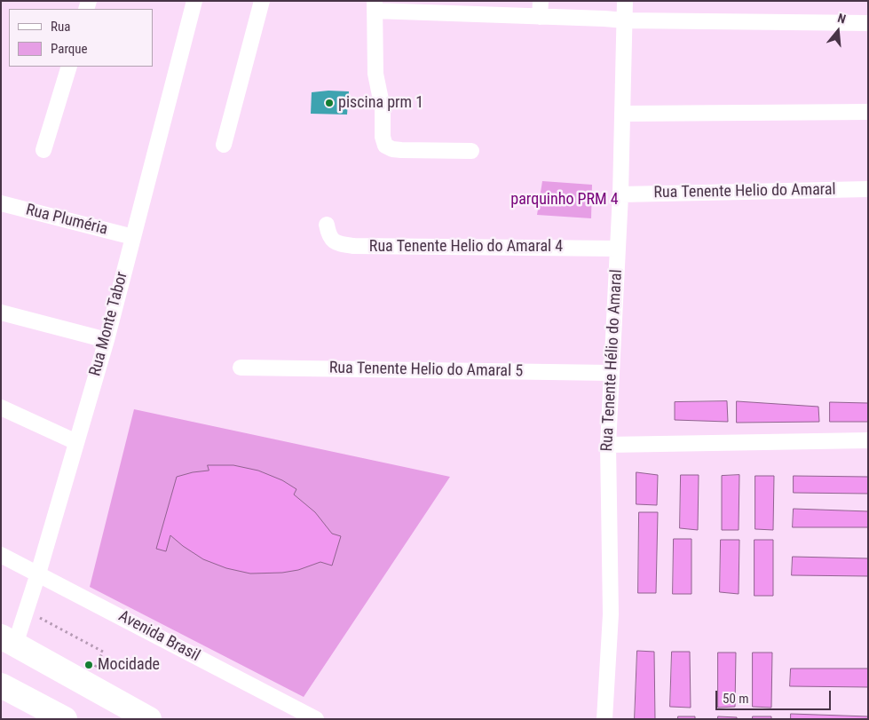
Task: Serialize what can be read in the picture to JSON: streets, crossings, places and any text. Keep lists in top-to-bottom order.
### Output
{
  "streets": {
    "street": [
      "Rua Tenente Helio do Amaral",
      "Rua Pluméria",
      "Rua Tenente Helio do Amaral 4",
      "Rua Monte Tabor",
      "Rua Tenente Hélio do Amaral",
      "Rua Tenente Helio do Amaral 5",
      "Avenida Brasil"
    ]
  },
  "crossings": [
    ["Rua Tenente Helio do Amaral", "Rua Tenente Hélio do Amaral"],
    ["Rua Pluméria", "Rua Monte Tabor"],
    ["Rua Tenente Helio do Amaral 4", "Rua Tenente Hélio do Amaral"],
    ["Rua Monte Tabor", "Avenida Brasil"],
    ["Rua Tenente Hélio do Amaral", "Rua Tenente Helio do Amaral 5"]
  ],
  "parks": ["parquinho PRM 4"],
  "places": ["piscina prm 1", "Mocidade"],
  "legend": ["Rua", "Parque"],
  "scale_bar": "50 m",
  "north": "top"
}
